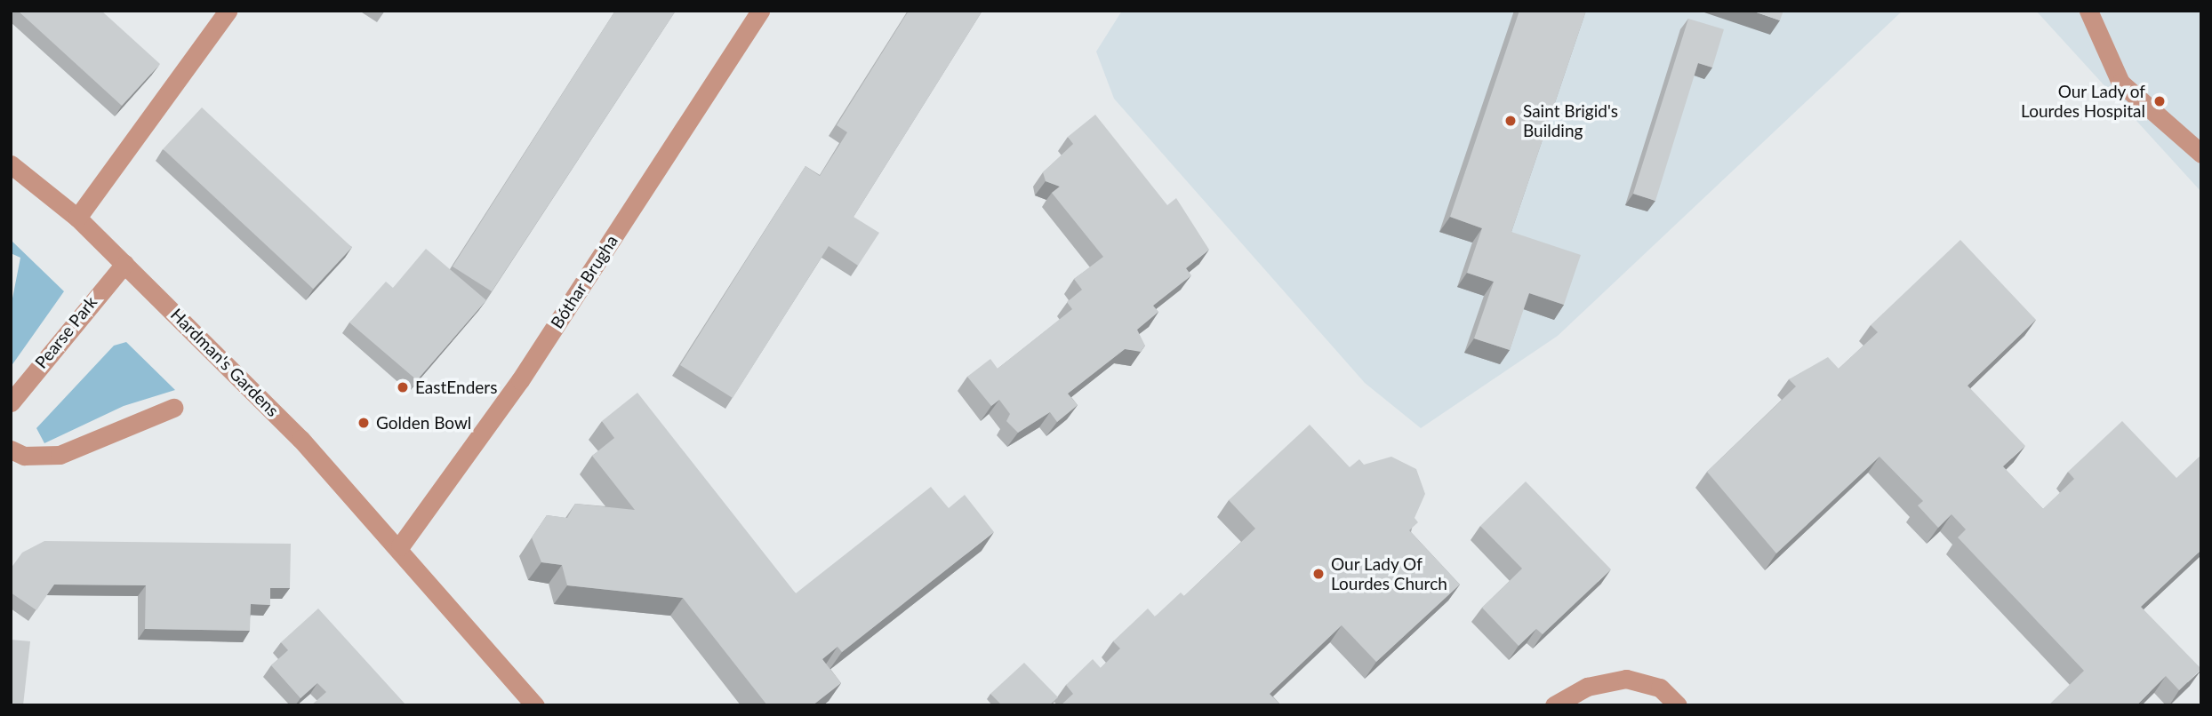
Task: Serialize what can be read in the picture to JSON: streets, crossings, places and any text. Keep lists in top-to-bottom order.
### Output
{
  "streets": {
    "street": ["Bóthar Brugha", "Pearse Park", "Hardman's Gardens"]
  },
  "crossings": [
    ["Bóthar Brugha", "Hardman's Gardens"],
    ["Pearse Park", "Hardman's Gardens"]
  ],
  "places": [
    "Our Lady of Lourdes Hospital",
    "Saint Brigid's Building",
    "EastEnders",
    "Golden Bowl",
    "Our Lady Of Lourdes Church"
  ]
}
